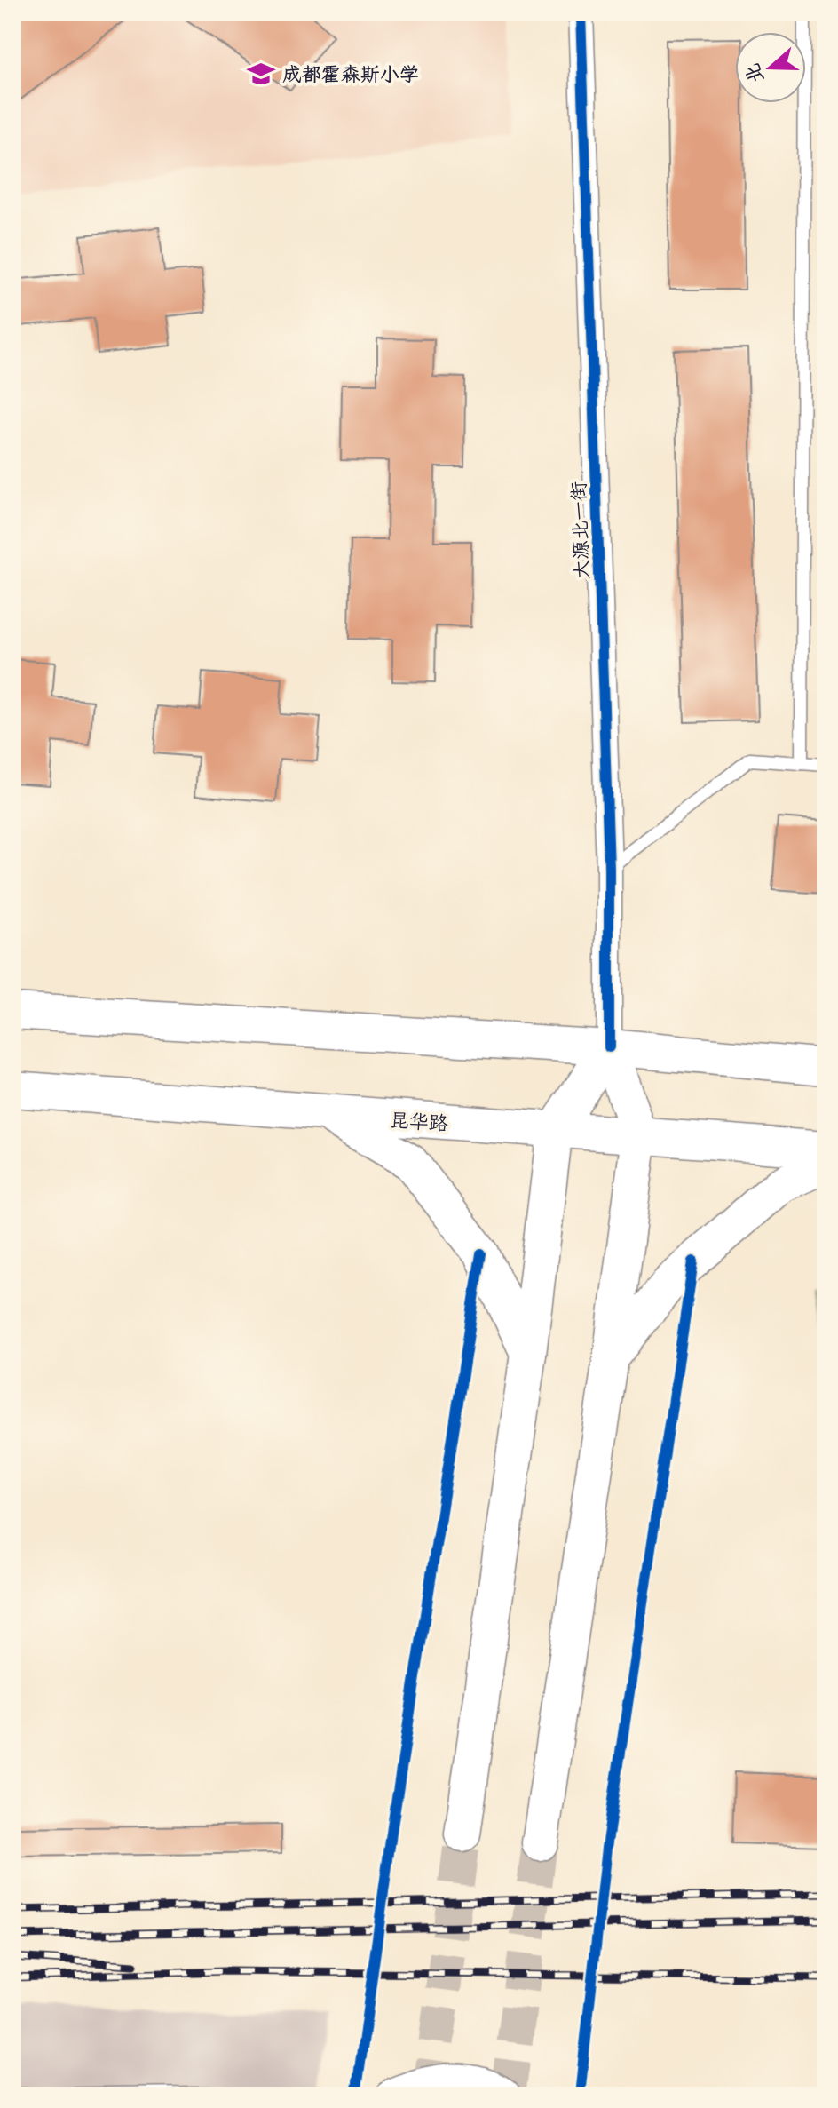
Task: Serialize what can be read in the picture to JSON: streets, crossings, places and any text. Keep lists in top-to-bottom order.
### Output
{
  "streets": {
    "main road": ["昆华路"],
    "street": ["大源北一街"]
  },
  "places": {
    "school or university": ["成都霍森斯小学"]
  },
  "north": "left"
}
